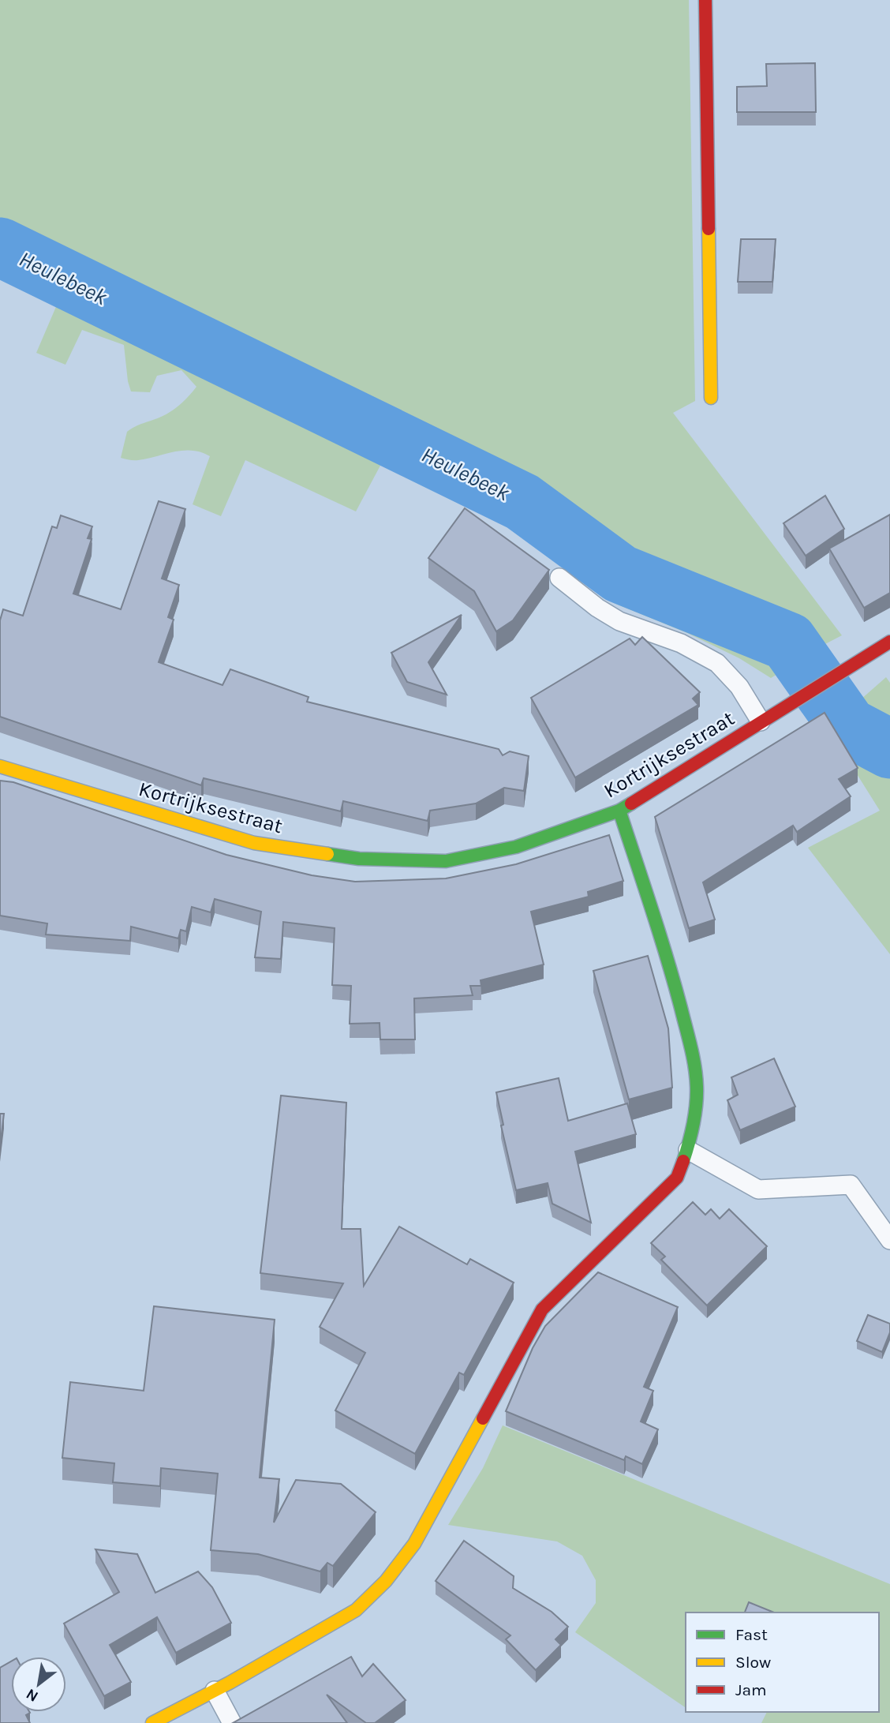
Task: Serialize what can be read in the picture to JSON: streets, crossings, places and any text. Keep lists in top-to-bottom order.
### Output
{
  "streets": {
    "street": ["Kortrijksestraat"]
  },
  "water": ["Heulebeek"],
  "legend": ["Fast", "Slow", "Jam"],
  "north": "bottom left"
}
